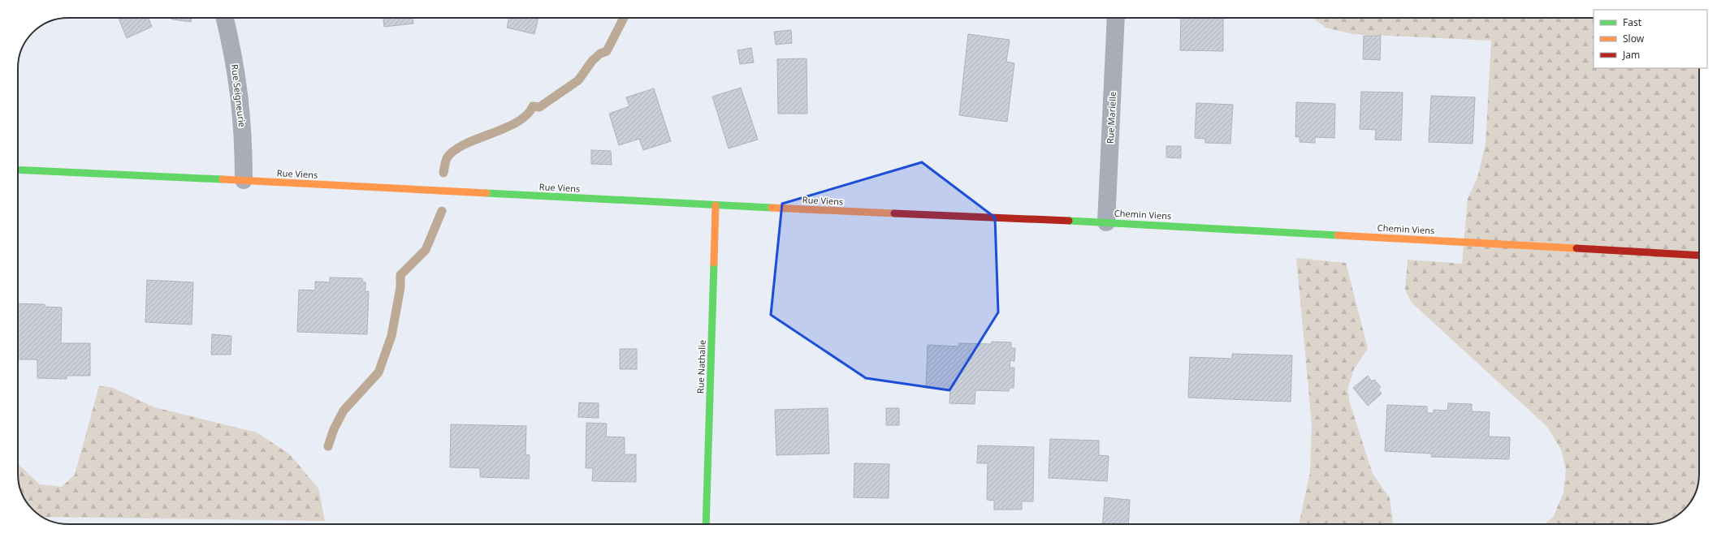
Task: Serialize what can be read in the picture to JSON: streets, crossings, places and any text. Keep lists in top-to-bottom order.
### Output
{
  "streets": {
    "street": [
      "Rue Seigneurie",
      "Rue Marielle",
      "Rue Viens",
      "Chemin Viens",
      "Rue Nathalie"
    ]
  },
  "crossings": [
    ["Rue Seigneurie", "Rue Viens"],
    ["Rue Marielle", "Rue Viens"],
    ["Rue Marielle", "Chemin Viens"],
    ["Rue Viens", "Chemin Viens"],
    ["Rue Viens", "Rue Nathalie"]
  ],
  "legend": ["Fast", "Slow", "Jam"]
}
